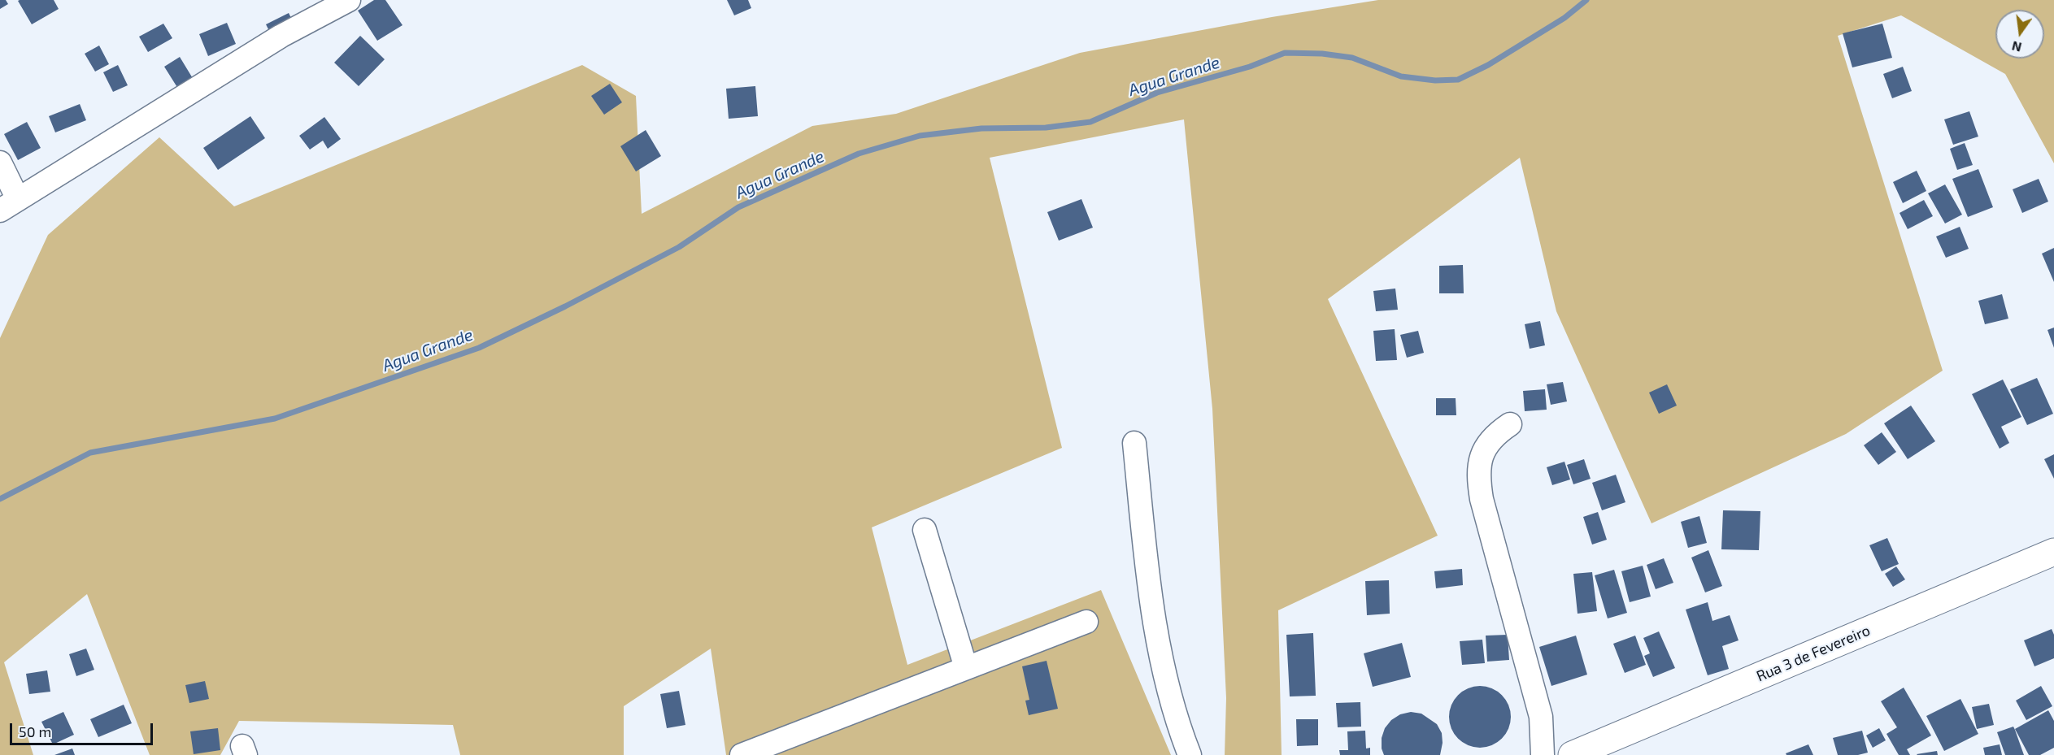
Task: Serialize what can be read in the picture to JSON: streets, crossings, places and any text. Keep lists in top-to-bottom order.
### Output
{
  "streets": {
    "main road": ["Rua 3 de Fevereiro"]
  },
  "water": ["Agua Grande"],
  "scale_bar": "50 m",
  "north": "bottom"
}
